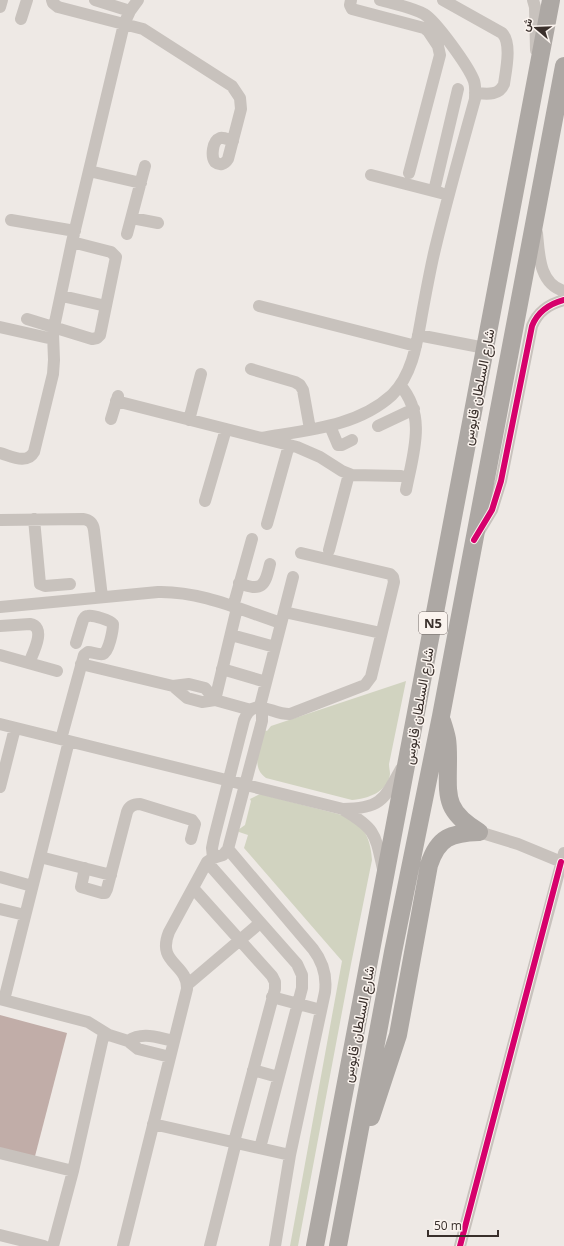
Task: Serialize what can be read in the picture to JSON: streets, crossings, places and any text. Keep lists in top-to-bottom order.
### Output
{
  "streets": {
    "highway": ["شارع السلطان قابوس", "N5"]
  },
  "scale_bar": "50 m",
  "north": "left"
}
